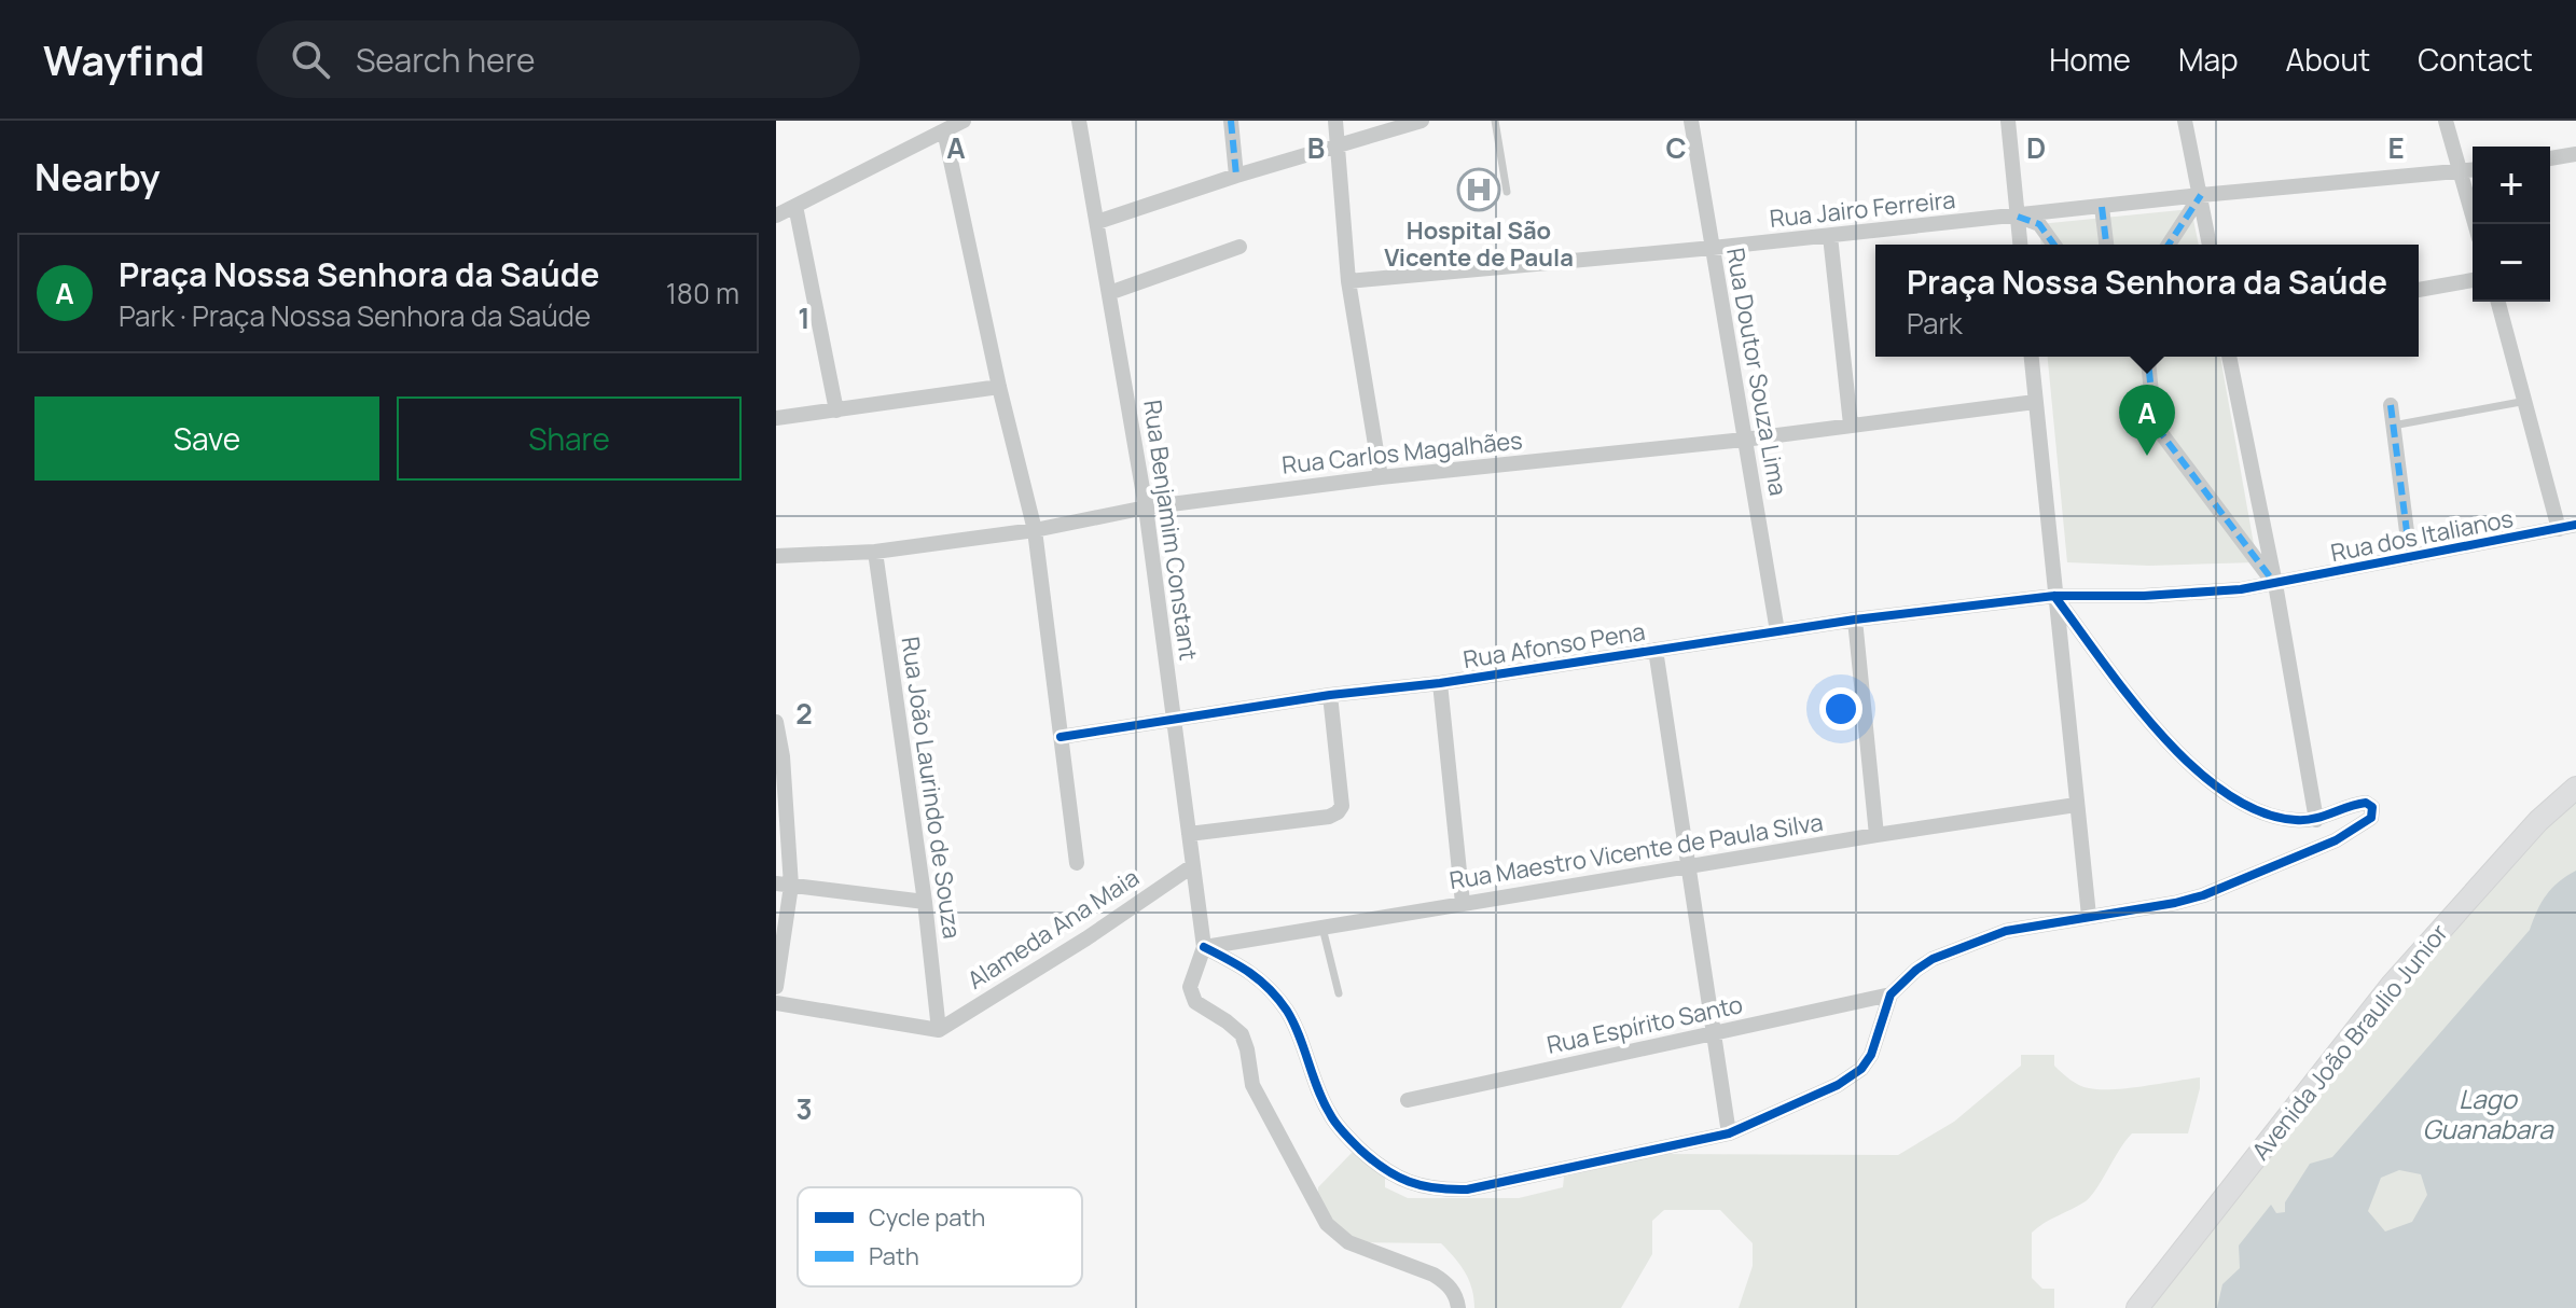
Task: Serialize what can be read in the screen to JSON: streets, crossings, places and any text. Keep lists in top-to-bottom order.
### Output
{
  "streets": {
    "main road": ["Avenida João Braulio Junior"],
    "street": [
      "Rua Jairo Ferreira",
      "Rua Doutor Souza Lima",
      "Rua Carlos Magalhães",
      "Rua Benjamim Constant",
      "Rua dos Italianos",
      "Rua Afonso Pena",
      "Rua João Laurindo de Souza",
      "Rua Maestro Vicente de Paula Silva",
      "Alameda Ana Maia",
      "Rua Espírito Santo"
    ]
  },
  "crossings": [
    ["Rua Jairo Ferreira", "Rua Doutor Souza Lima"],
    ["Rua Doutor Souza Lima", "Rua Carlos Magalhães"],
    ["Rua Doutor Souza Lima", "Rua Afonso Pena"],
    ["Rua Carlos Magalhães", "Rua Benjamim Constant"],
    ["Rua Carlos Magalhães", "Rua João Laurindo de Souza"],
    ["Rua Benjamim Constant", "Rua Afonso Pena"],
    ["Rua Benjamim Constant", "Rua Maestro Vicente de Paula Silva"],
    ["Rua Benjamim Constant", "Alameda Ana Maia"],
    ["Rua dos Italianos", "Rua Afonso Pena"],
    ["Rua João Laurindo de Souza", "Alameda Ana Maia"]
  ],
  "water": ["Lago Guanabara"],
  "places": {
    "hospital": ["Hospital São Vicente de Paula"]
  },
  "legend": ["Cycle path", "Path"],
  "page": {
    "header": "Wayfind",
    "search": "Search here",
    "nav": [
      "Home",
      "Map",
      "About",
      "Contact"
    ],
    "heading": "Nearby",
    "map_buttons": ["+", "−"],
    "list": [
      {
        "mark": "A",
        "name": "Praça Nossa Senhora da Saúde",
        "note": "Park · Praça Nossa Senhora da Saúde",
        "value": "180 m"
      }
    ],
    "popup": ["Praça Nossa Senhora da Saúde", "Park"],
    "buttons": ["Save", "Share"],
    "pins": "A"
  },
  "grid": {
    "columns": [
      "A",
      "B",
      "C",
      "D",
      "E"
    ],
    "rows": ["1", "2", "3"]
  }
}
